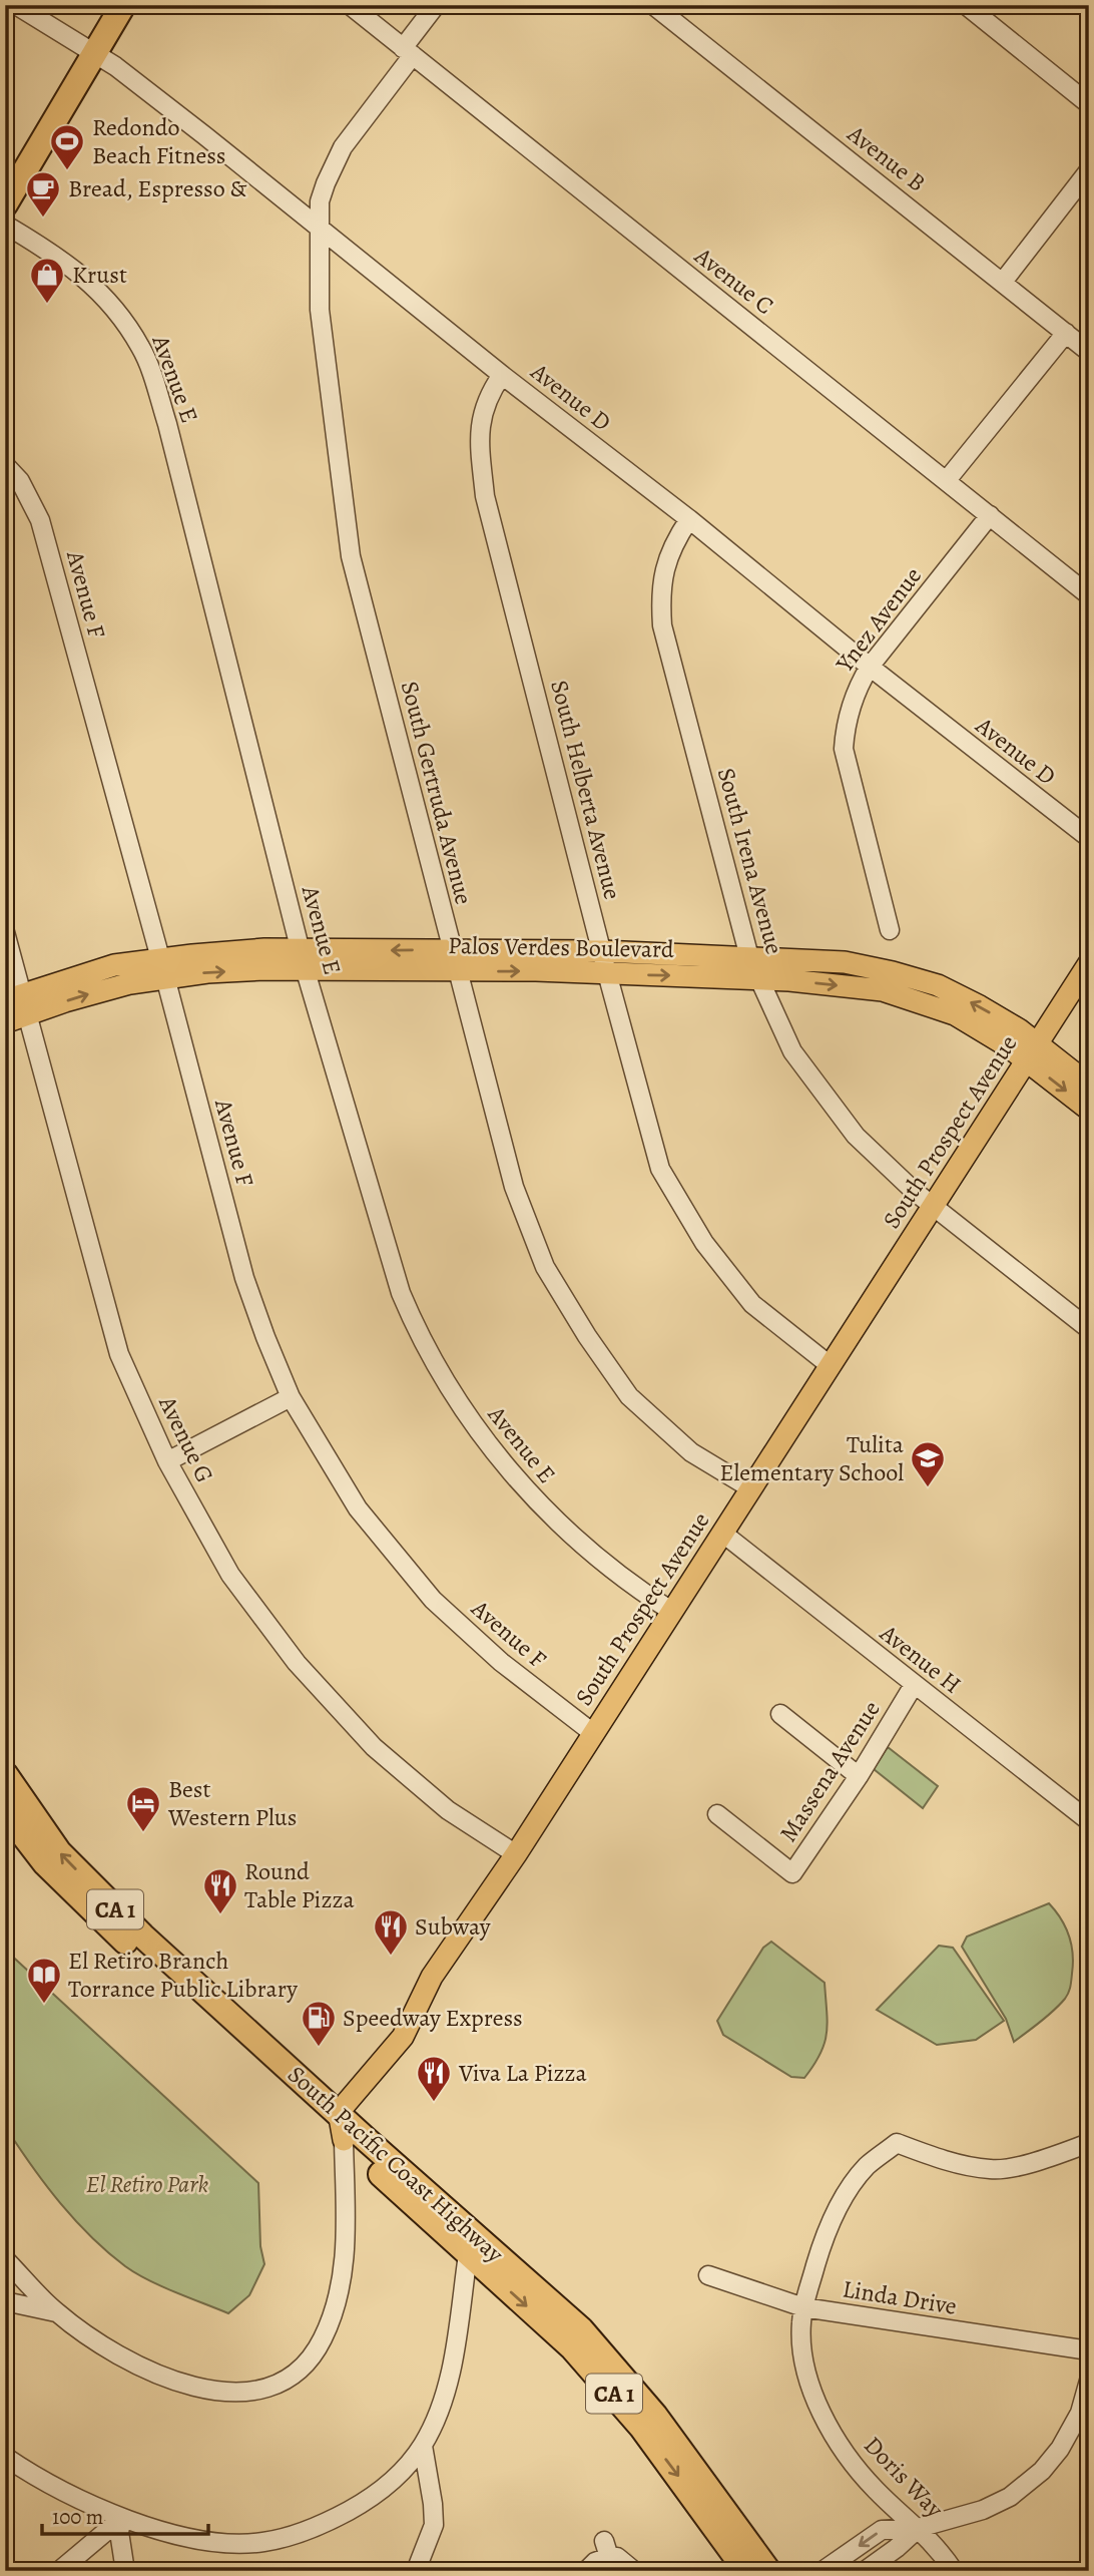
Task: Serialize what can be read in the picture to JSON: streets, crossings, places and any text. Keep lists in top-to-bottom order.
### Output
{
  "streets": {
    "highway": ["CA 1", "South Pacific Coast Highway"],
    "main road": ["Palos Verdes Boulevard", "South Prospect Avenue"],
    "street": [
      "Avenue B",
      "Avenue C",
      "Avenue E",
      "Avenue D",
      "Avenue F",
      "Ynez Avenue",
      "South Helberta Avenue",
      "South Gertruda Avenue",
      "South Irena Avenue",
      "Avenue G",
      "Avenue H",
      "Massena Avenue",
      "Linda Drive",
      "Doris Way"
    ]
  },
  "crossings": [
    ["Avenue C", "Ynez Avenue"],
    ["Avenue C", "South Gertruda Avenue"],
    ["Avenue E", "Palos Verdes Boulevard"],
    ["Avenue E", "South Prospect Avenue"],
    ["Avenue D", "Ynez Avenue"],
    ["Avenue D", "South Helberta Avenue"],
    ["Avenue D", "South Gertruda Avenue"],
    ["Avenue D", "South Irena Avenue"],
    ["Avenue F", "Palos Verdes Boulevard"],
    ["Avenue F", "South Prospect Avenue"],
    ["South Helberta Avenue", "Palos Verdes Boulevard"],
    ["South Helberta Avenue", "South Prospect Avenue"],
    ["South Gertruda Avenue", "Palos Verdes Boulevard"],
    ["South Gertruda Avenue", "South Prospect Avenue"],
    ["South Irena Avenue", "Palos Verdes Boulevard"],
    ["South Irena Avenue", "South Prospect Avenue"],
    ["Palos Verdes Boulevard", "South Prospect Avenue"],
    ["Palos Verdes Boulevard", "Avenue G"],
    ["South Prospect Avenue", "Avenue G"],
    ["South Prospect Avenue", "Avenue H"],
    ["South Prospect Avenue", "South Pacific Coast Highway"],
    ["Avenue H", "Massena Avenue"],
    ["Linda Drive", "Doris Way"]
  ],
  "parks": ["El Retiro Park"],
  "places": {
    "sports": ["Redondo Beach Fitness"],
    "cafe": ["Bread, Espresso &"],
    "shop": ["Krust"],
    "school or university": ["Tulita Elementary School"],
    "hotel": ["Best Western Plus"],
    "restaurant": ["Round Table Pizza", "Subway", "Viva La Pizza"],
    "library": ["El Retiro Branch Torrance Public Library"],
    "fuel station": ["Speedway Express"]
  },
  "scale_bar": "100 m"
}
